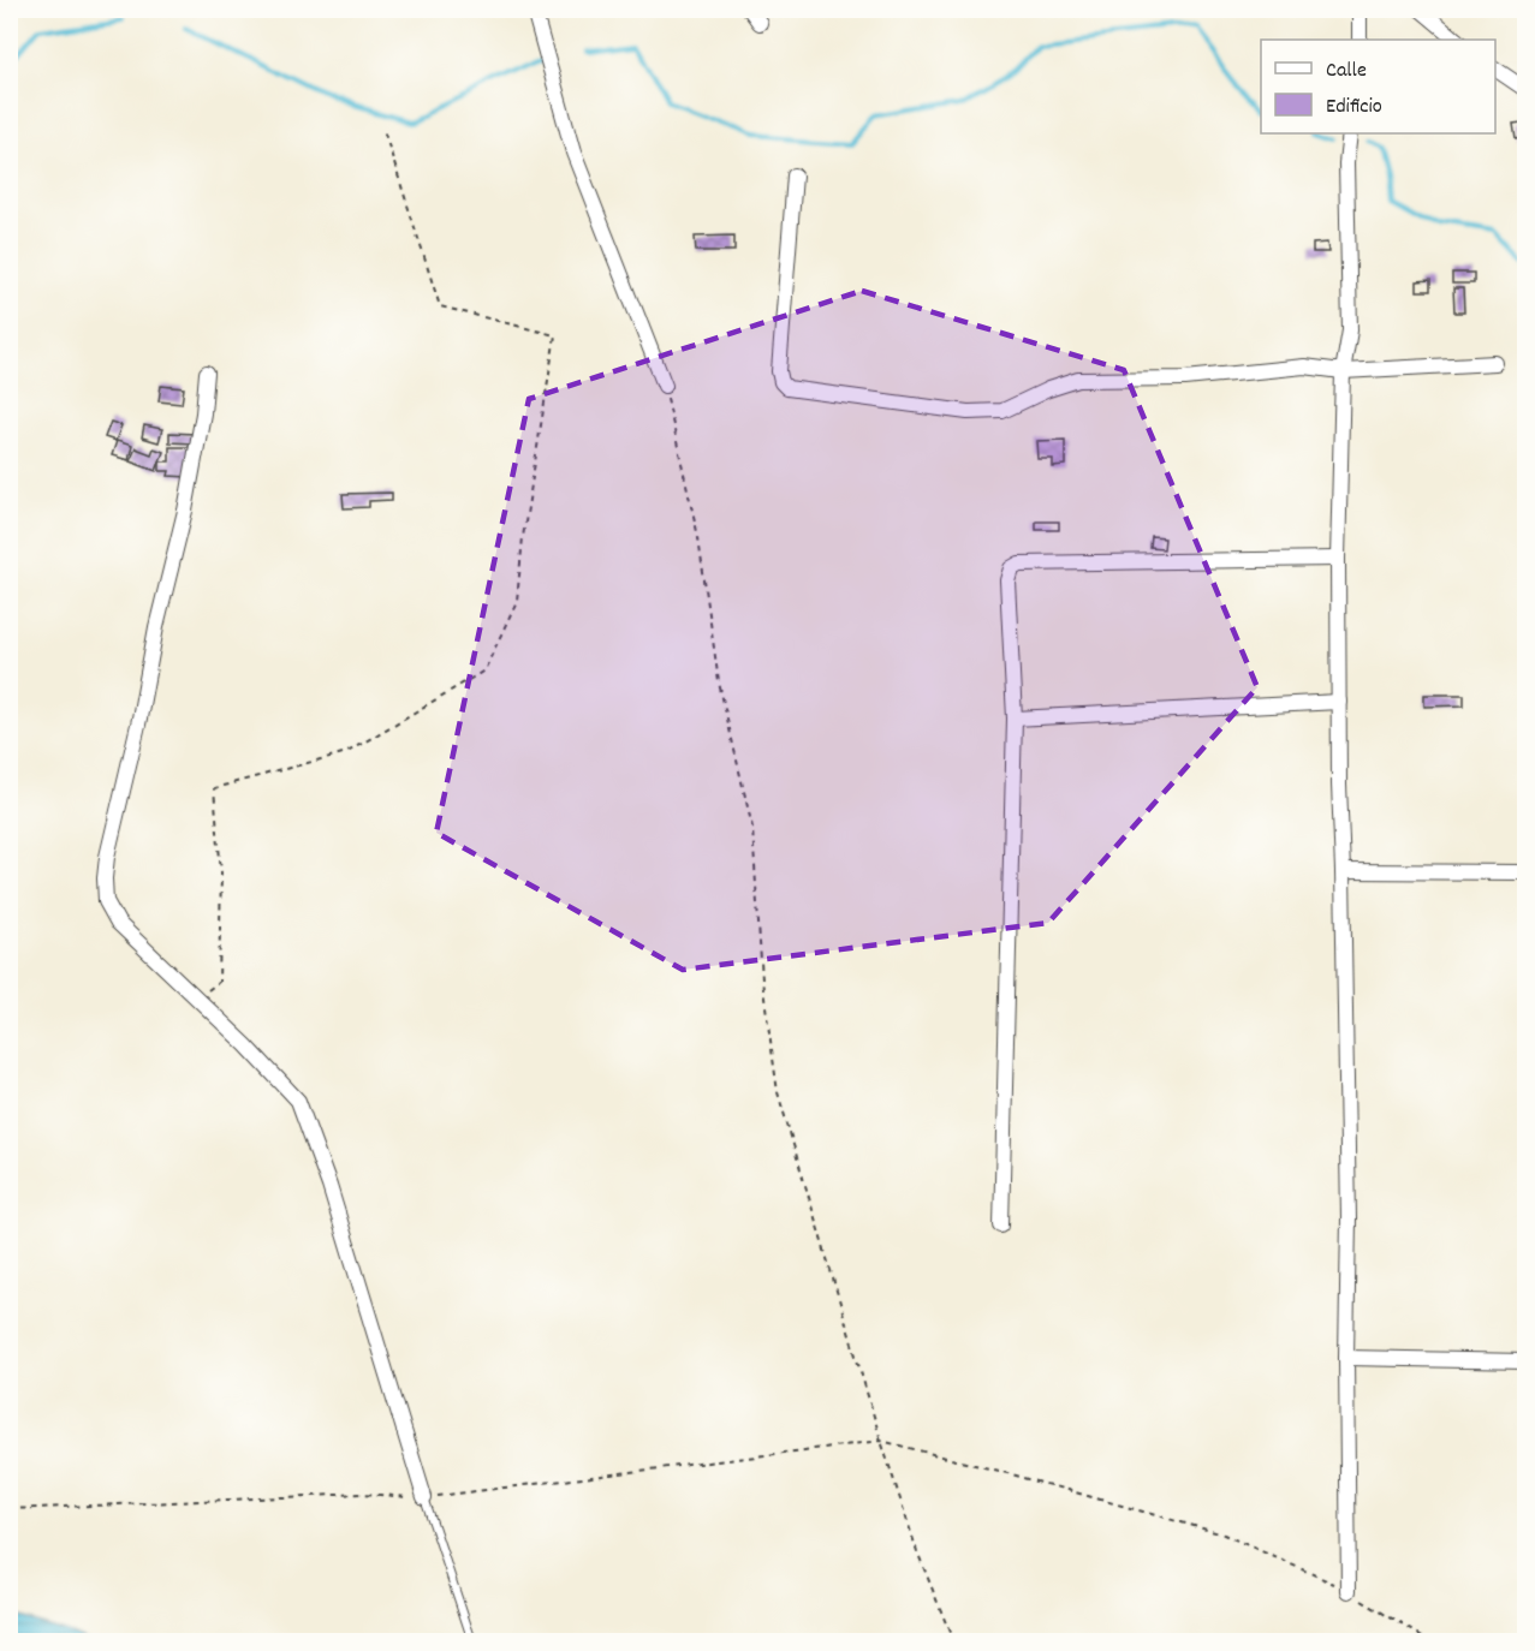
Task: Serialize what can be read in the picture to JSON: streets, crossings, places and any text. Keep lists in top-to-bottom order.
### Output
{
  "legend": ["Calle", "Edificio"]
}
